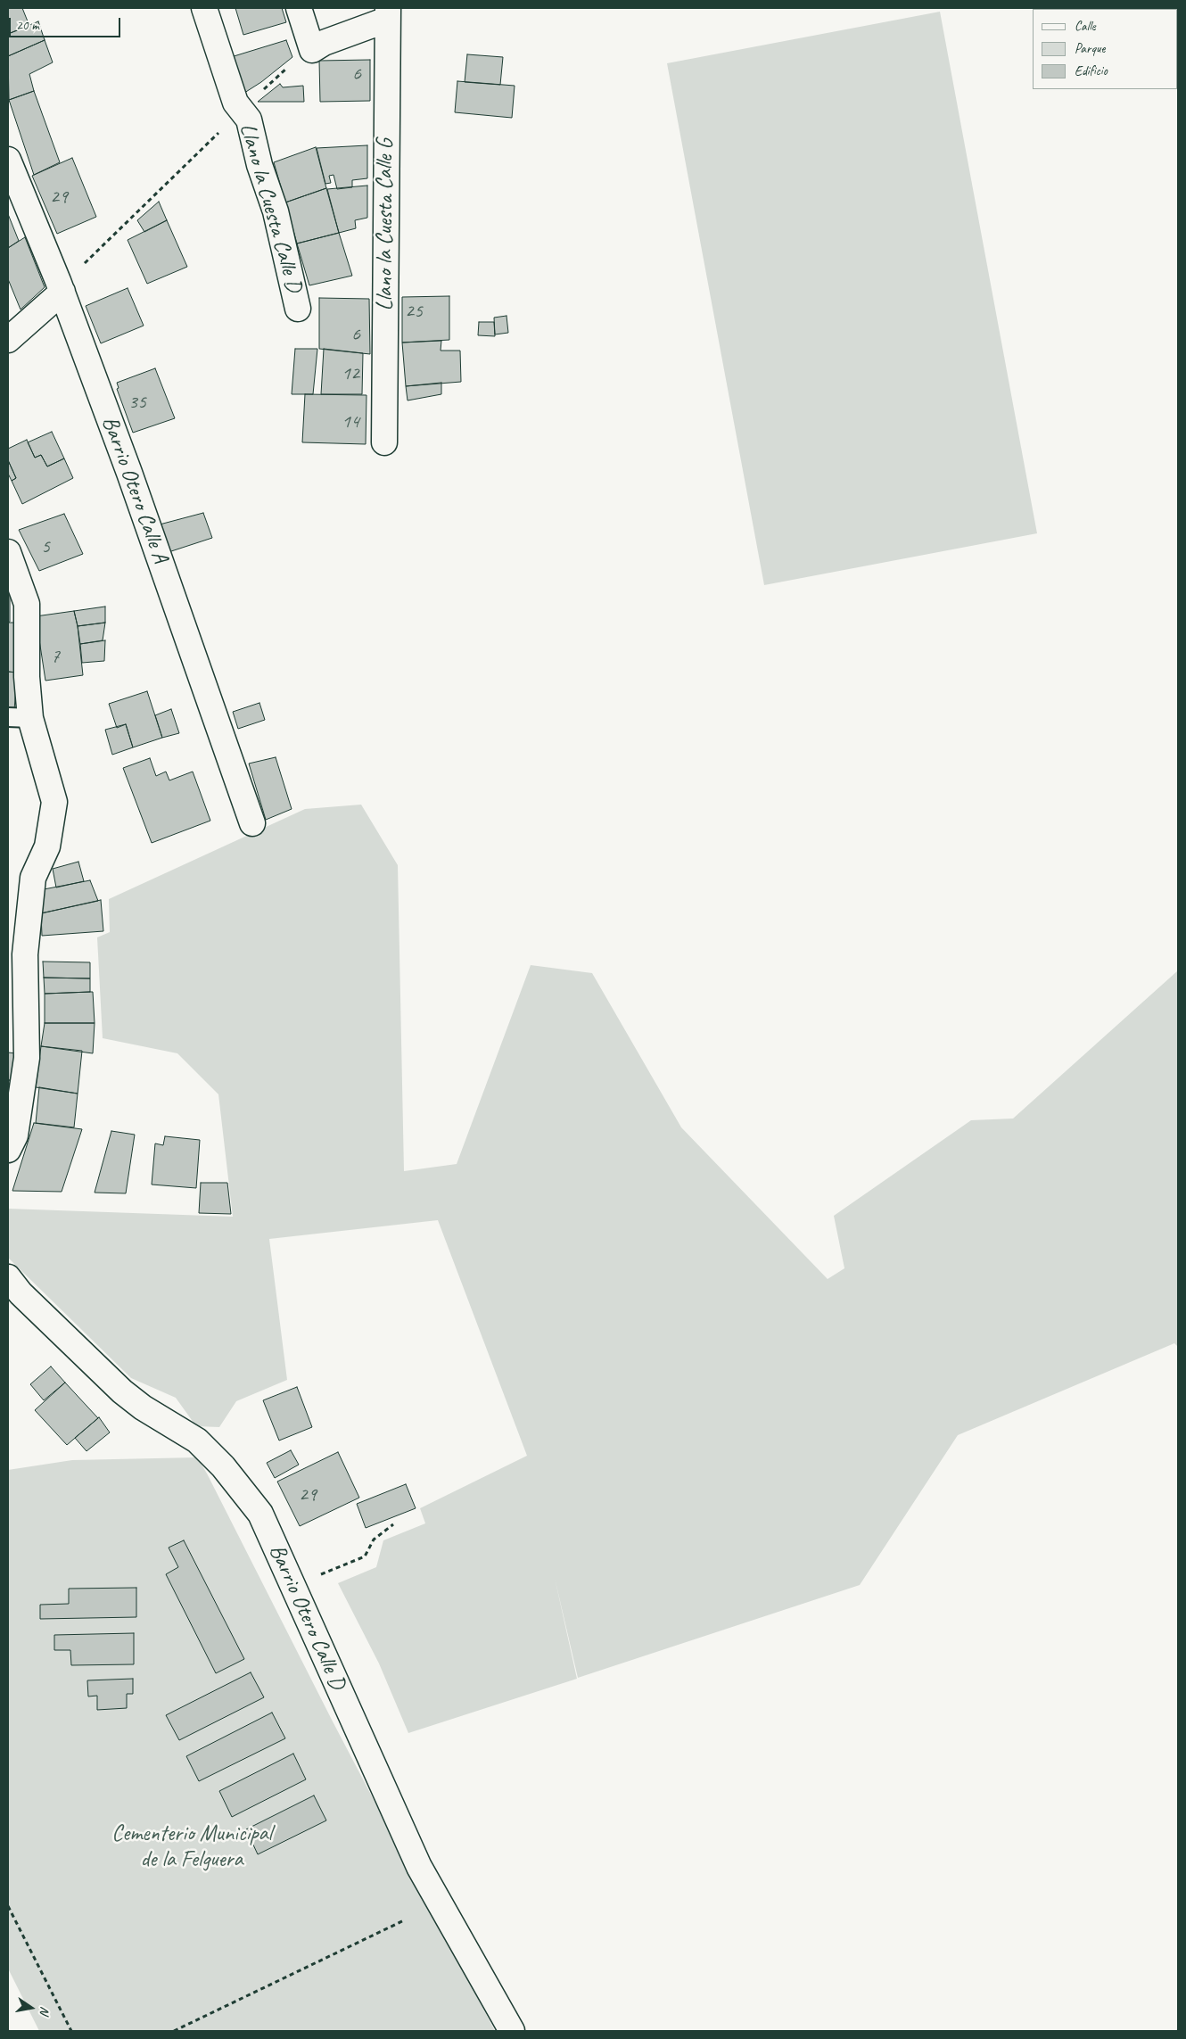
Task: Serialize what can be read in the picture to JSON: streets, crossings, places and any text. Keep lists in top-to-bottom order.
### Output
{
  "streets": {
    "street": [
      "Llano la Cuesta Calle D",
      "Llano la Cuesta Calle G",
      "Barrio Otero Calle A",
      "Barrio Otero Calle D"
    ]
  },
  "parks": ["Cementerio Municipal de la Felguera"],
  "house_numbers": [
    "6",
    "29",
    "25",
    "6",
    "12",
    "35",
    "14",
    "5",
    "7",
    "29"
  ],
  "legend": ["Calle", "Parque", "Edificio"],
  "scale_bar": "20 m",
  "north": "right"
}
